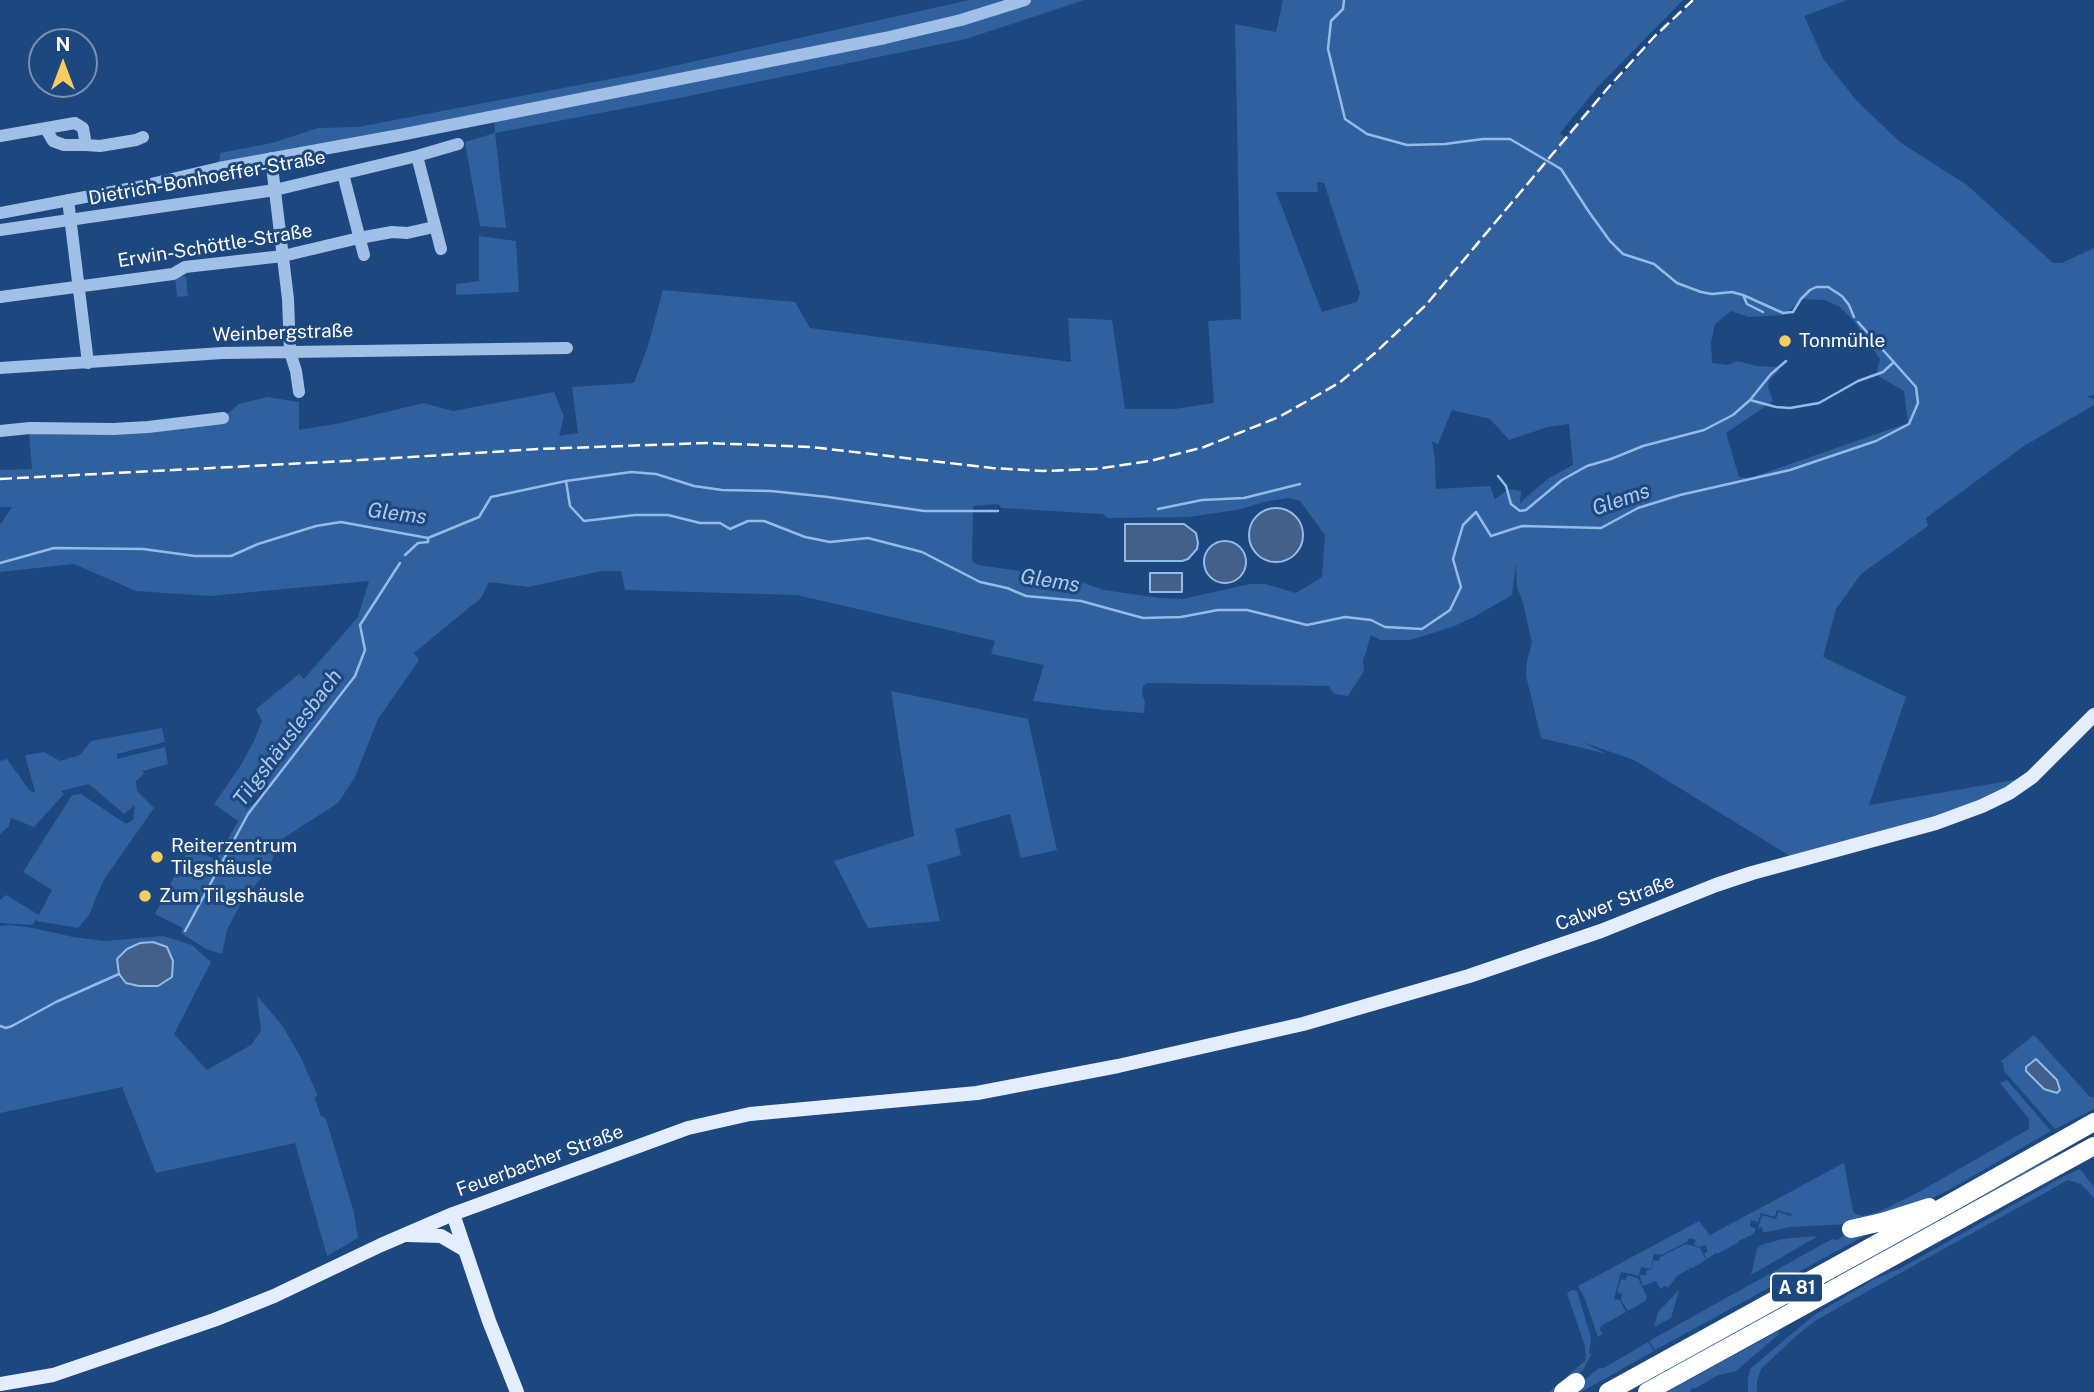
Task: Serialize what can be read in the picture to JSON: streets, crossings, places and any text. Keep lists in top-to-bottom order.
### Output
{
  "streets": {
    "highway": ["A 81"],
    "main road": ["Calwer Straße", "Feuerbacher Straße"],
    "street": ["Dietrich-Bonhoeffer-Straße", "Erwin-Schöttle-Straße", "Weinbergstraße"]
  },
  "crossings": [
    ["Calwer Straße", "Feuerbacher Straße"]
  ],
  "water": ["Glems", "Tilgshäuslesbach"],
  "places": ["Tonmühle", "Reiterzentrum Tilgshäusle", "Zum Tilgshäusle"],
  "north": "top"
}
